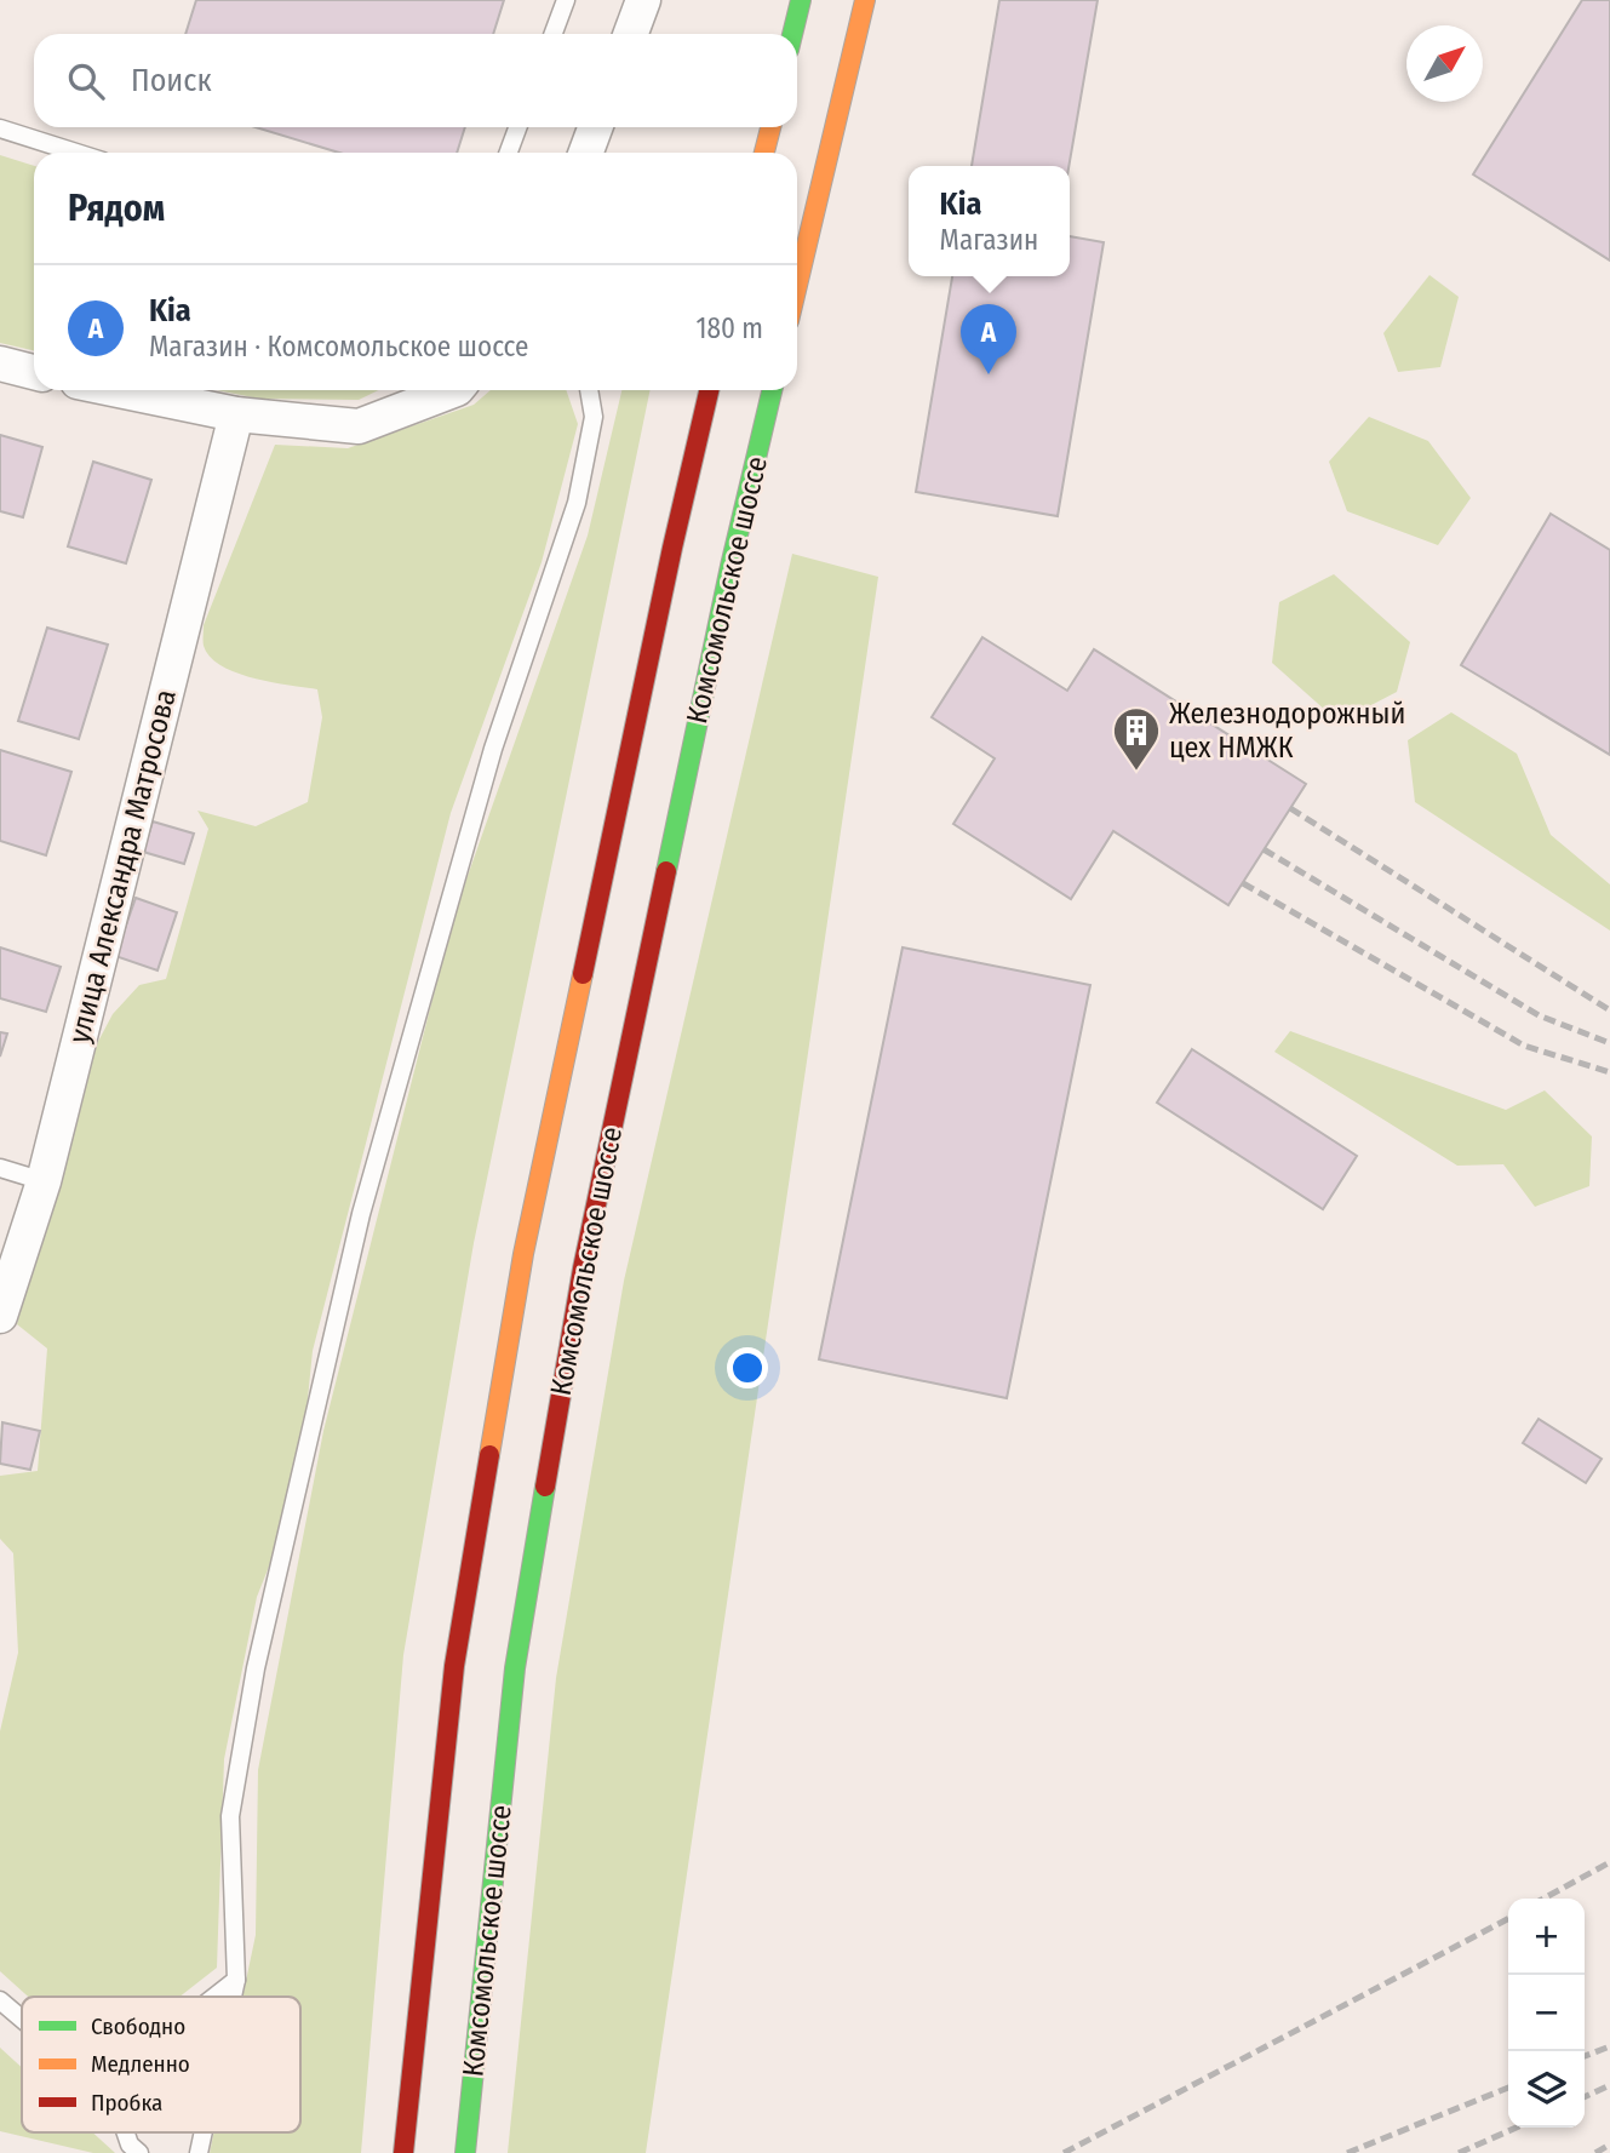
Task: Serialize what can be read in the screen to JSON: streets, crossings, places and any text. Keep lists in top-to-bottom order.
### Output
{
  "streets": {
    "main road": ["Комсомольское шоссе"],
    "street": ["улица Александра Матросова"]
  },
  "places": {
    "building": ["Железнодорожный цех НМЖК"]
  },
  "legend": ["Свободно", "Медленно", "Пробка"],
  "north": "top right",
  "page": {
    "search": "Поиск",
    "heading": "Рядом",
    "popup": ["Kia", "Магазин"],
    "list": [
      {
        "mark": "A",
        "name": "Kia",
        "note": "Магазин · Комсомольское шоссе",
        "value": "180 m"
      }
    ],
    "pins": "A",
    "map_buttons": ["+", "−"]
  }
}
